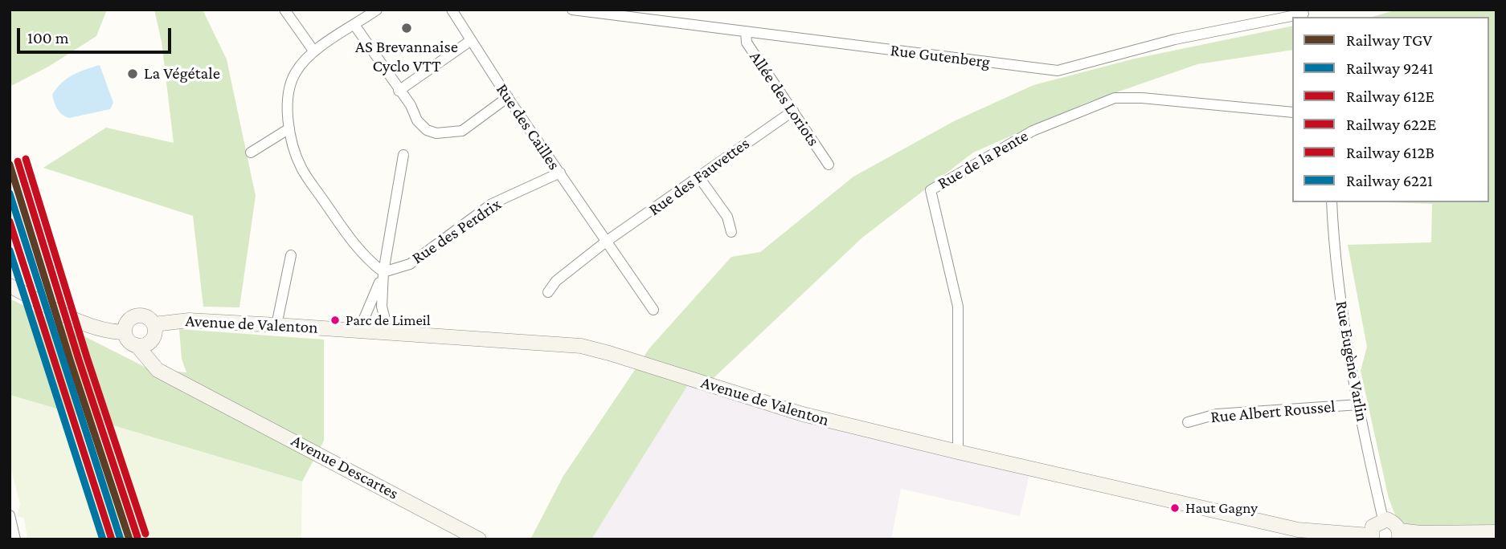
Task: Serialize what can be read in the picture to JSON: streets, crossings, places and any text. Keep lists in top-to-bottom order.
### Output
{
  "streets": {
    "main road": ["Avenue de Valenton", "Avenue Descartes"],
    "street": [
      "Rue Gutenberg",
      "Allée des Loriots",
      "Rue des Cailles",
      "Rue de la Pente",
      "Rue des Fauvettes",
      "Rue des Perdrix",
      "Rue Eugène Varlin",
      "Rue Albert Roussel"
    ]
  },
  "crossings": [
    ["Rue Gutenberg", "Allée des Loriots"],
    ["Allée des Loriots", "Rue des Fauvettes"],
    ["Rue des Cailles", "Rue des Fauvettes"],
    ["Rue des Cailles", "Rue des Perdrix"],
    ["Rue de la Pente", "Avenue de Valenton"],
    ["Avenue de Valenton", "Avenue Descartes"],
    ["Rue Eugène Varlin", "Rue Albert Roussel"]
  ],
  "places": [
    "AS Brevannaise Cyclo VTT",
    "La Végétale",
    "Parc de Limeil",
    "Haut Gagny"
  ],
  "lines": [
    "rail line 612B",
    "rail line 612E",
    "rail line TGV",
    "rail line 9241",
    "rail line 622E",
    "rail line 6221"
  ],
  "legend": [
    "Railway TGV",
    "Railway 9241",
    "Railway 612E",
    "Railway 622E",
    "Railway 612B",
    "Railway 6221"
  ],
  "scale_bar": "100 m"
}
